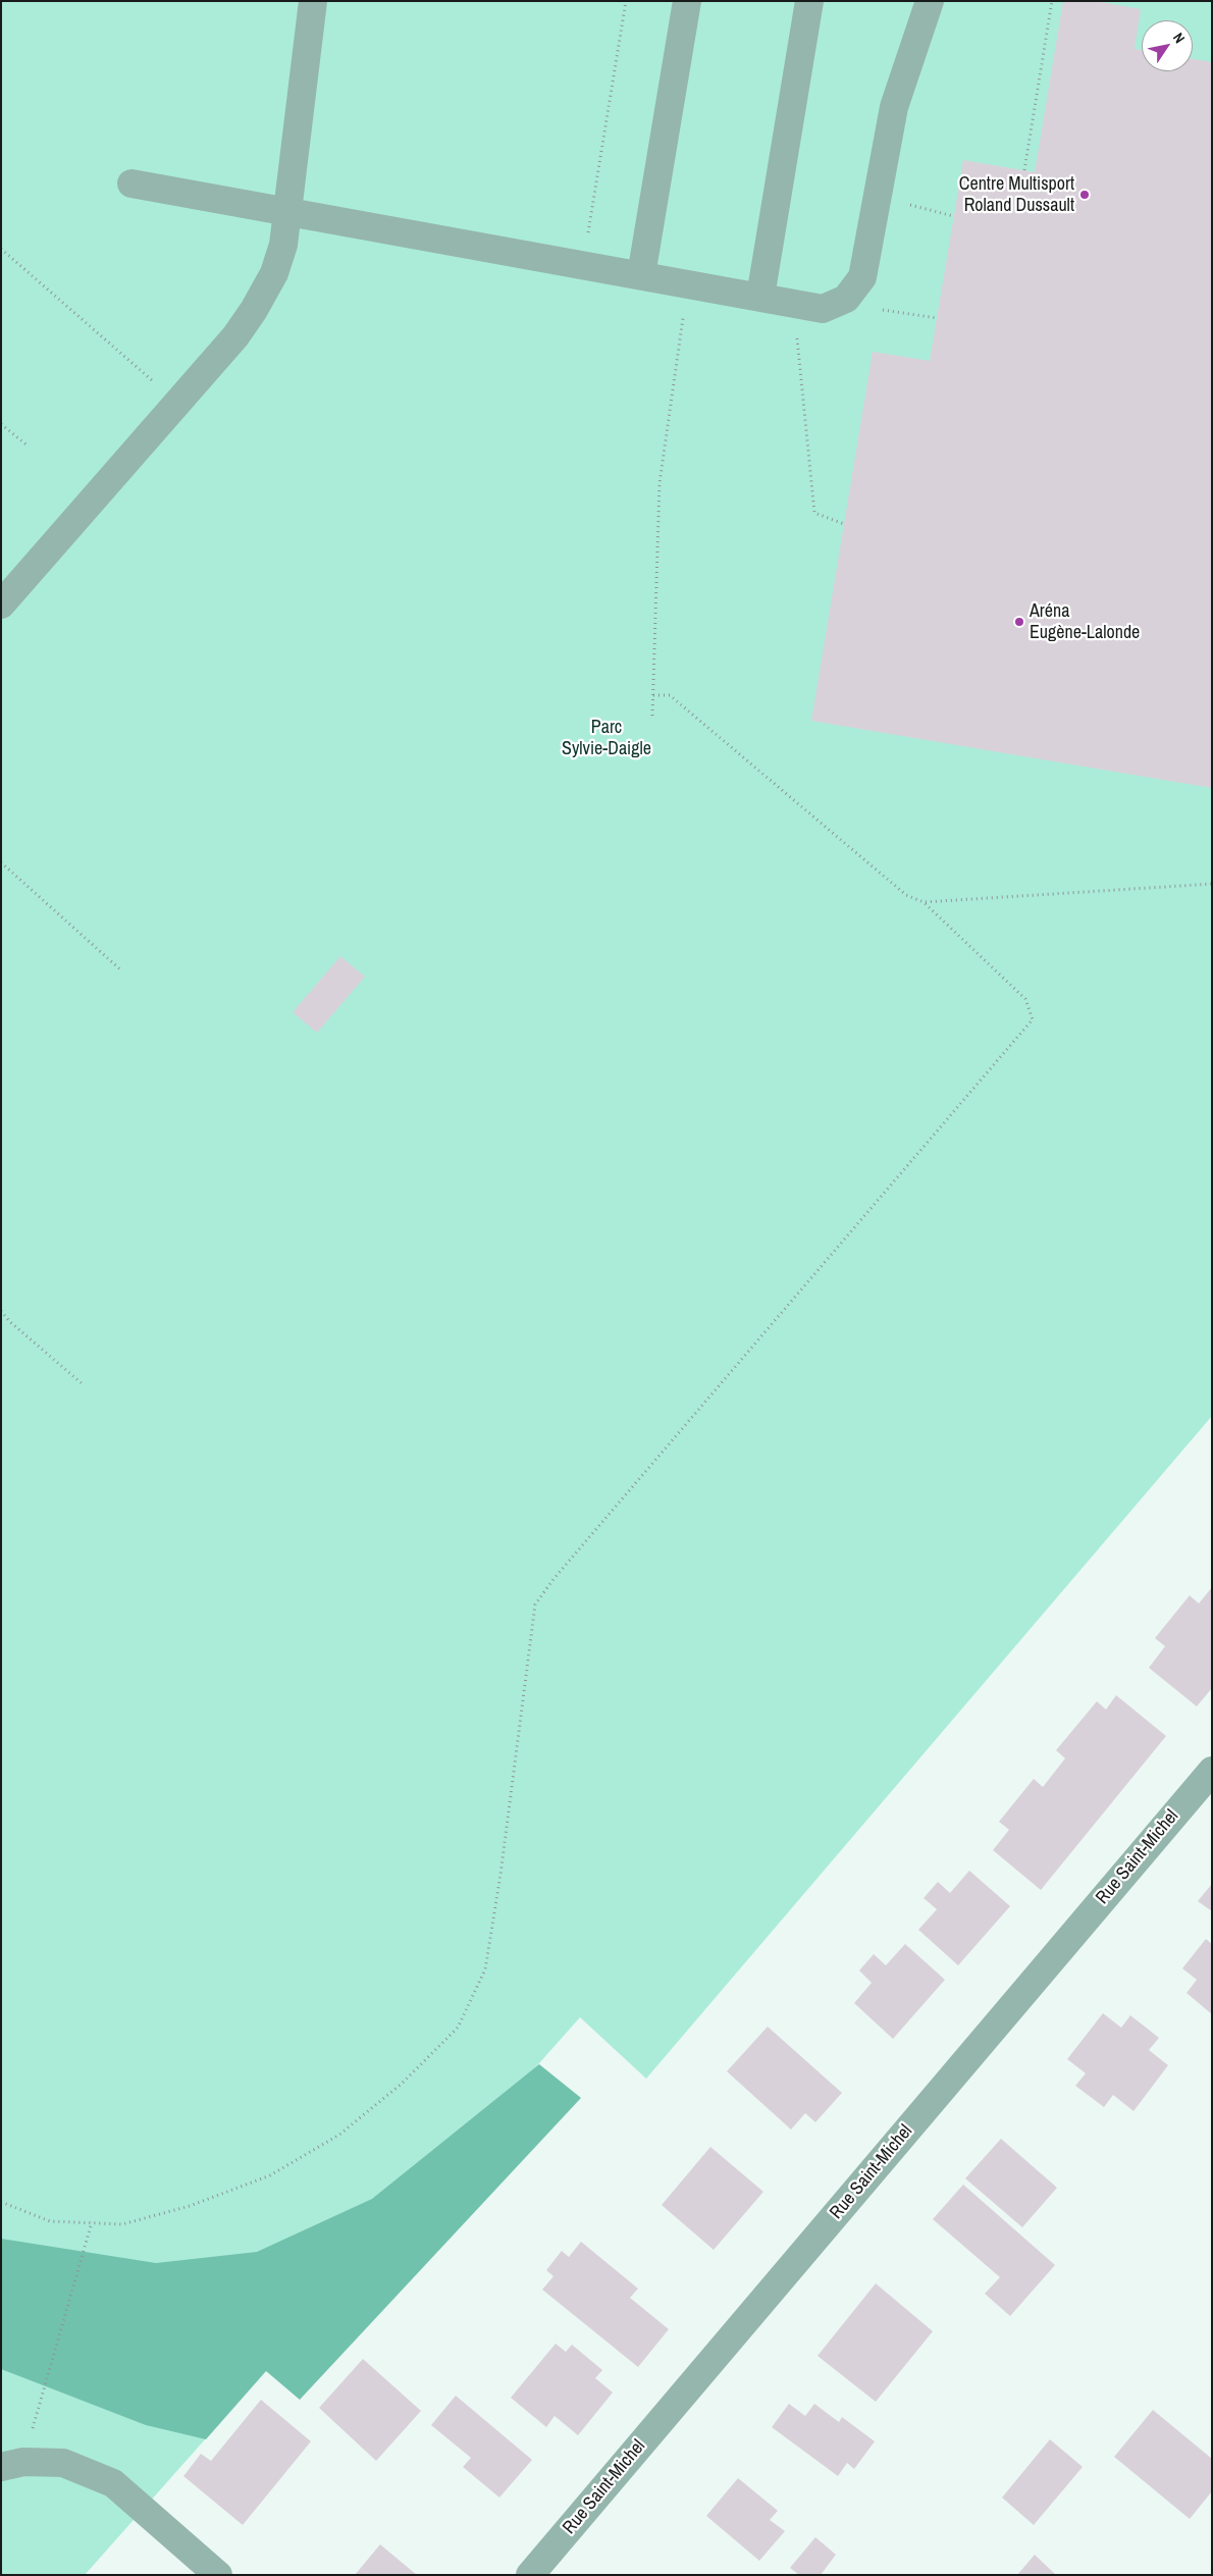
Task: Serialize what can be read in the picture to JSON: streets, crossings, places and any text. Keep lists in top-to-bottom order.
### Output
{
  "streets": {
    "street": ["Rue Saint-Michel"]
  },
  "parks": ["Parc Sylvie-Daigle"],
  "places": ["Centre Multisport Roland Dussault", "Aréna Eugène-Lalonde"],
  "north": "top right"
}
